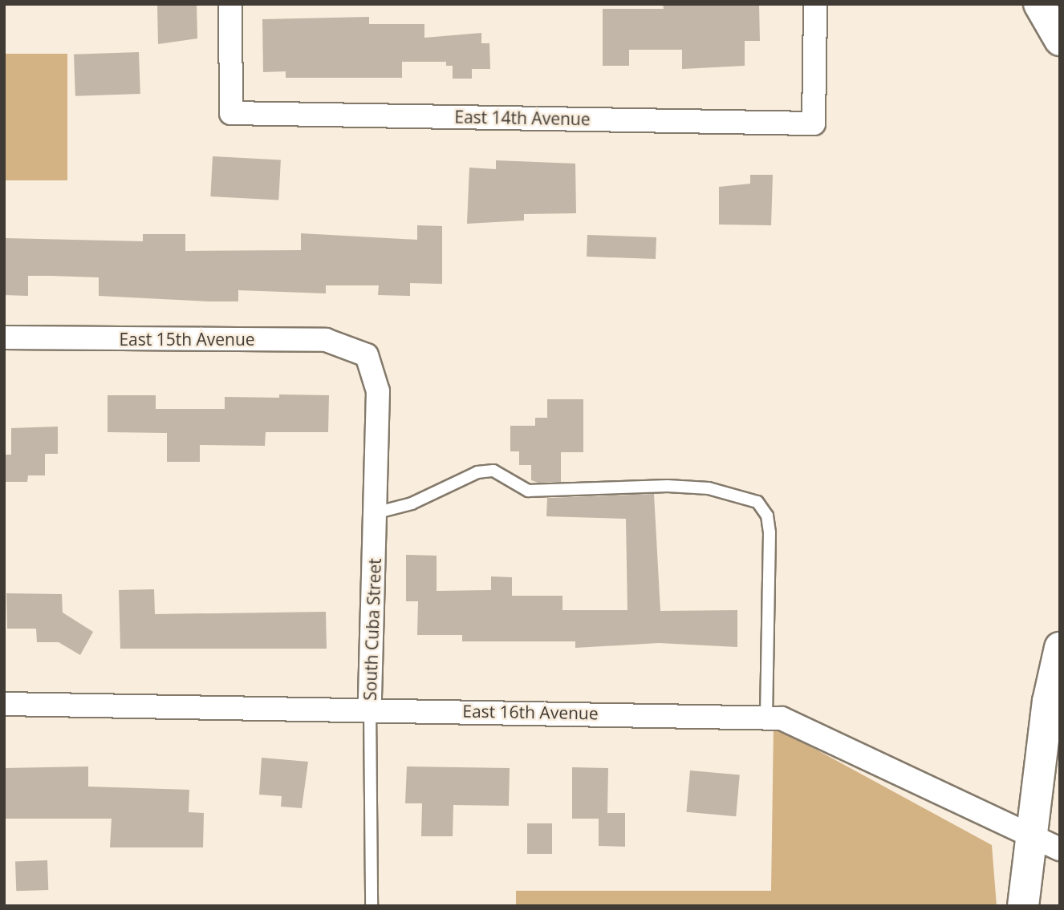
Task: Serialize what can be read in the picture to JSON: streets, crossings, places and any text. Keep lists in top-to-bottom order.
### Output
{
  "streets": {
    "street": [
      "East 14th Avenue",
      "East 15th Avenue",
      "South Cuba Street",
      "East 16th Avenue"
    ]
  },
  "crossings": [
    ["East 15th Avenue", "South Cuba Street"],
    ["South Cuba Street", "East 16th Avenue"]
  ]
}
